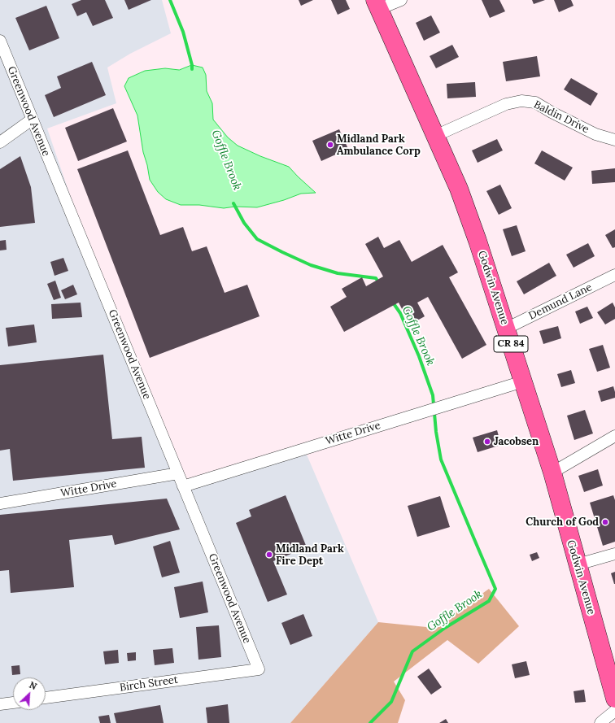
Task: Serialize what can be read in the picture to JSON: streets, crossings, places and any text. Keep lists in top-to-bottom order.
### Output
{
  "streets": {
    "main road": ["Godwin Avenue", "CR 84"],
    "street": [
      "Greenwood Avenue",
      "Baldin Drive",
      "Demund Lane",
      "Witte Drive",
      "Birch Street"
    ]
  },
  "crossings": [
    ["Greenwood Avenue", "Witte Drive"],
    ["Greenwood Avenue", "Birch Street"],
    ["Baldin Drive", "Godwin Avenue"],
    ["Godwin Avenue", "Demund Lane"],
    ["Godwin Avenue", "Witte Drive"]
  ],
  "water": ["Goffle Brook"],
  "places": [
    "Midland Park Ambulance Corp",
    "Jacobsen",
    "Church of God",
    "Midland Park Fire Dept"
  ],
  "north": "top right"
}
